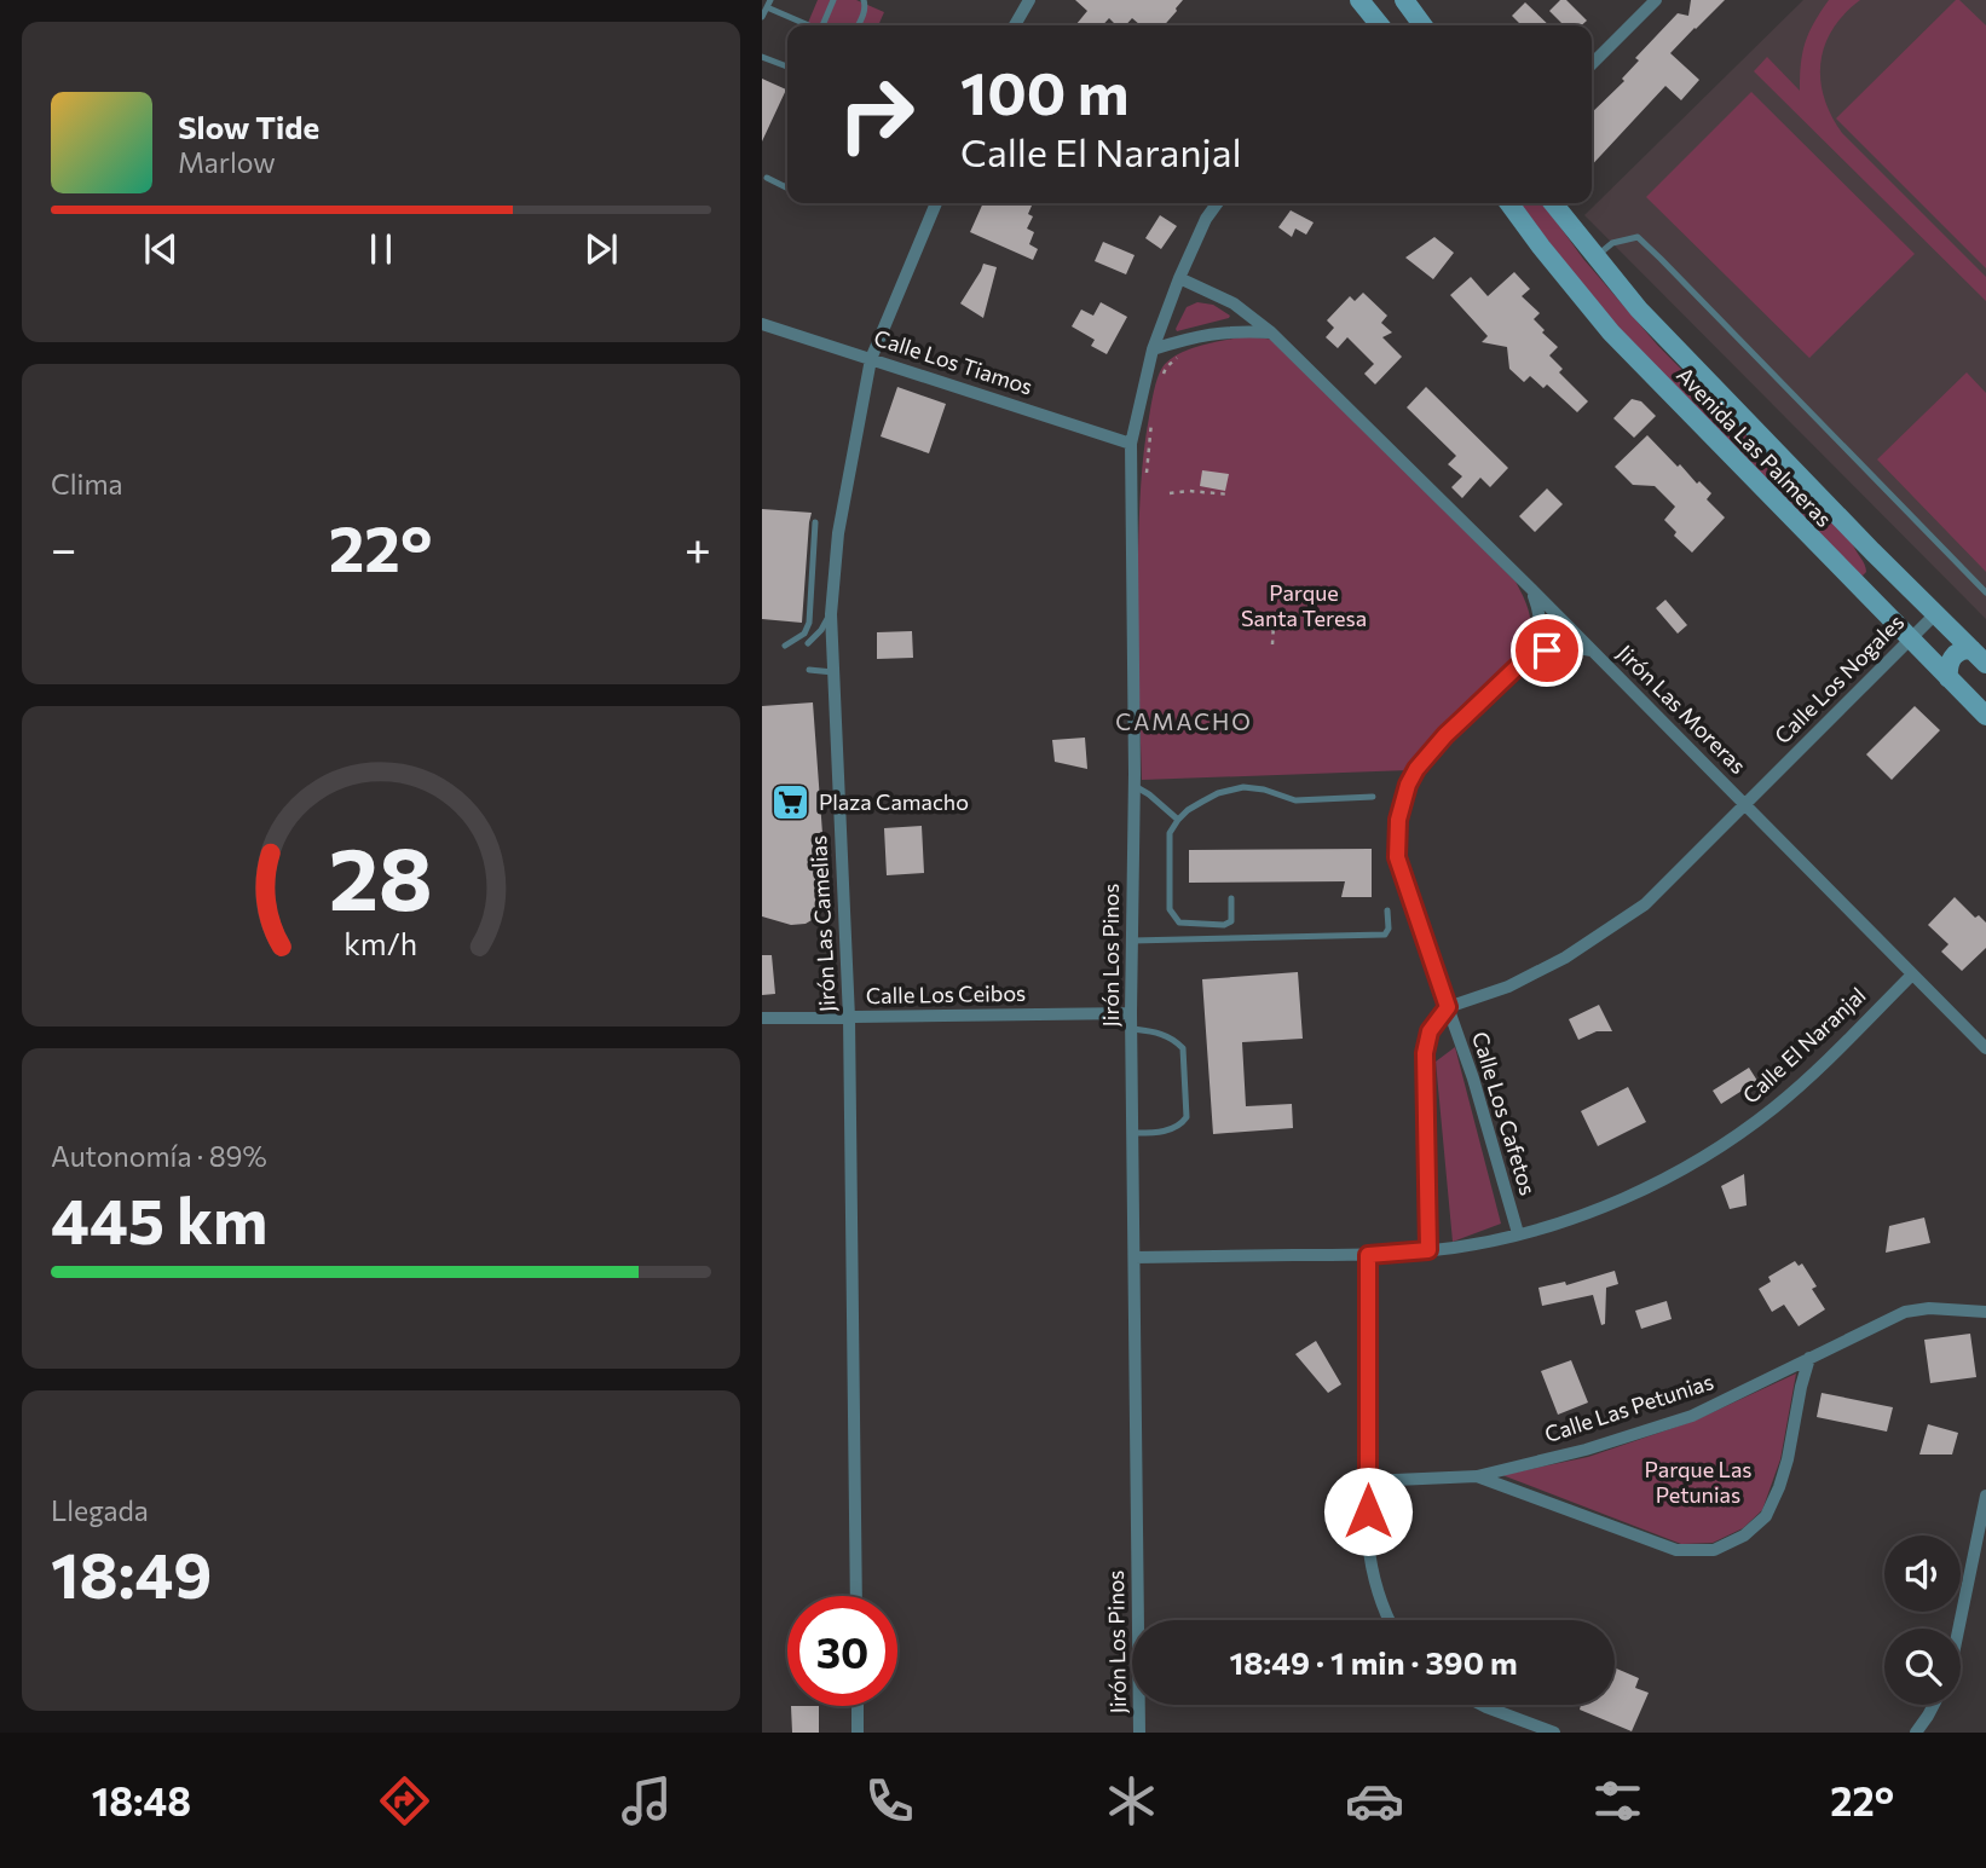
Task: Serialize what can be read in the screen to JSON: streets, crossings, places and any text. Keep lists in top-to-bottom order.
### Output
{
  "streets": {
    "main road": ["Avenida Las Palmeras"],
    "street": [
      "Calle Los Tiamos",
      "Calle Los Nogales",
      "Jirón Las Moreras",
      "Jirón Las Camelias",
      "Jirón Los Pinos",
      "Calle Los Ceibos",
      "Calle El Naranjal",
      "Calle Los Cafetos",
      "Calle Las Petunias"
    ]
  },
  "crossings": [
    ["Calle Los Tiamos", "Jirón Las Camelias"],
    ["Calle Los Tiamos", "Jirón Los Pinos"],
    ["Avenida Las Palmeras", "Calle Los Nogales"],
    ["Calle Los Nogales", "Jirón Las Moreras"],
    ["Calle Los Nogales", "Calle Los Cafetos"],
    ["Jirón Las Moreras", "Jirón Los Pinos"],
    ["Jirón Las Moreras", "Calle El Naranjal"],
    ["Jirón Las Moreras", "Calle Los Cafetos"],
    ["Jirón Las Camelias", "Calle Los Ceibos"],
    ["Jirón Los Pinos", "Calle Los Ceibos"],
    ["Jirón Los Pinos", "Calle El Naranjal"],
    ["Calle El Naranjal", "Calle Los Cafetos"]
  ],
  "districts": ["CAMACHO"],
  "parks": ["Parque Santa Teresa", "Parque Las Petunias"],
  "places": {
    "supermarket": ["Plaza Camacho"]
  },
  "page": {
    "turn": ["100 m", "Calle El Naranjal"],
    "song": ["Slow Tide", "Marlow"],
    "tile": [
      "Clima",
      ["Autonomía · 89%", "445 km"],
      ["Llegada", "18:49"]
    ],
    "heat": ["−", "22°", "+"],
    "limit": "30",
    "trip": "18:49 · 1 min · 390 m",
    "tabs": ["18:48", "22°"],
    "gauge": ["28", "km/h"]
  }
}
